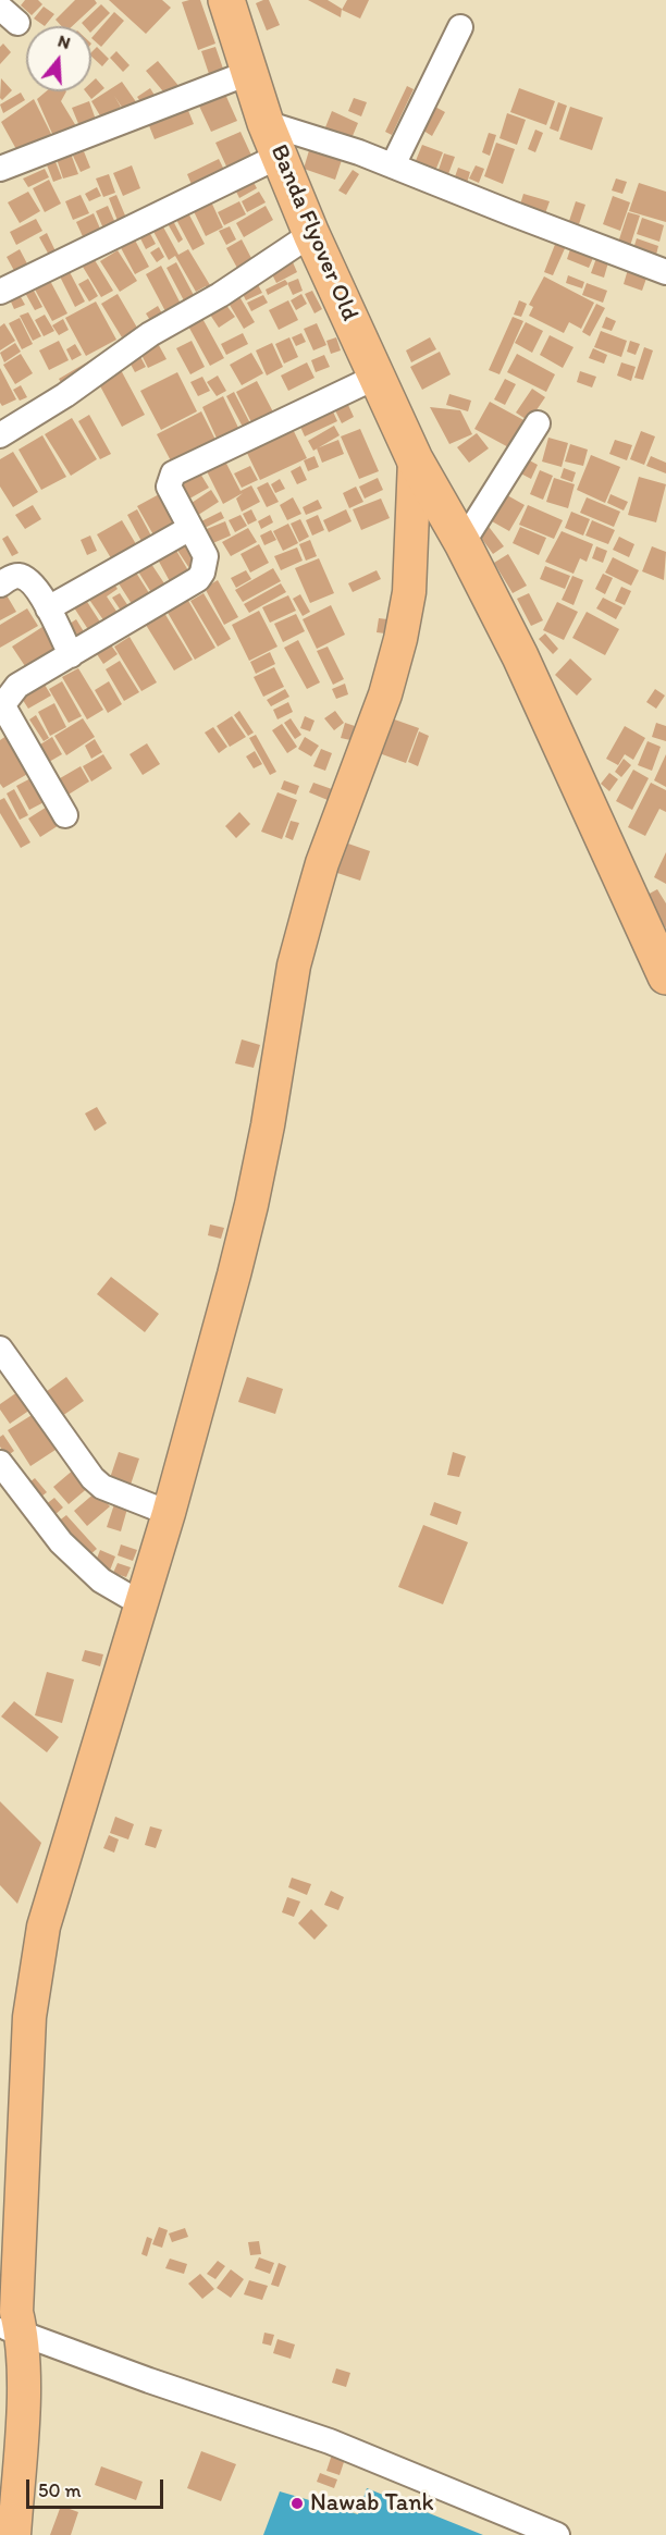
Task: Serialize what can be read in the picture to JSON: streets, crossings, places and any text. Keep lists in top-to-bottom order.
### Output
{
  "streets": {
    "highway": ["Banda Flyover Old"]
  },
  "places": ["Nawab Tank"],
  "scale_bar": "50 m",
  "north": "top"
}
